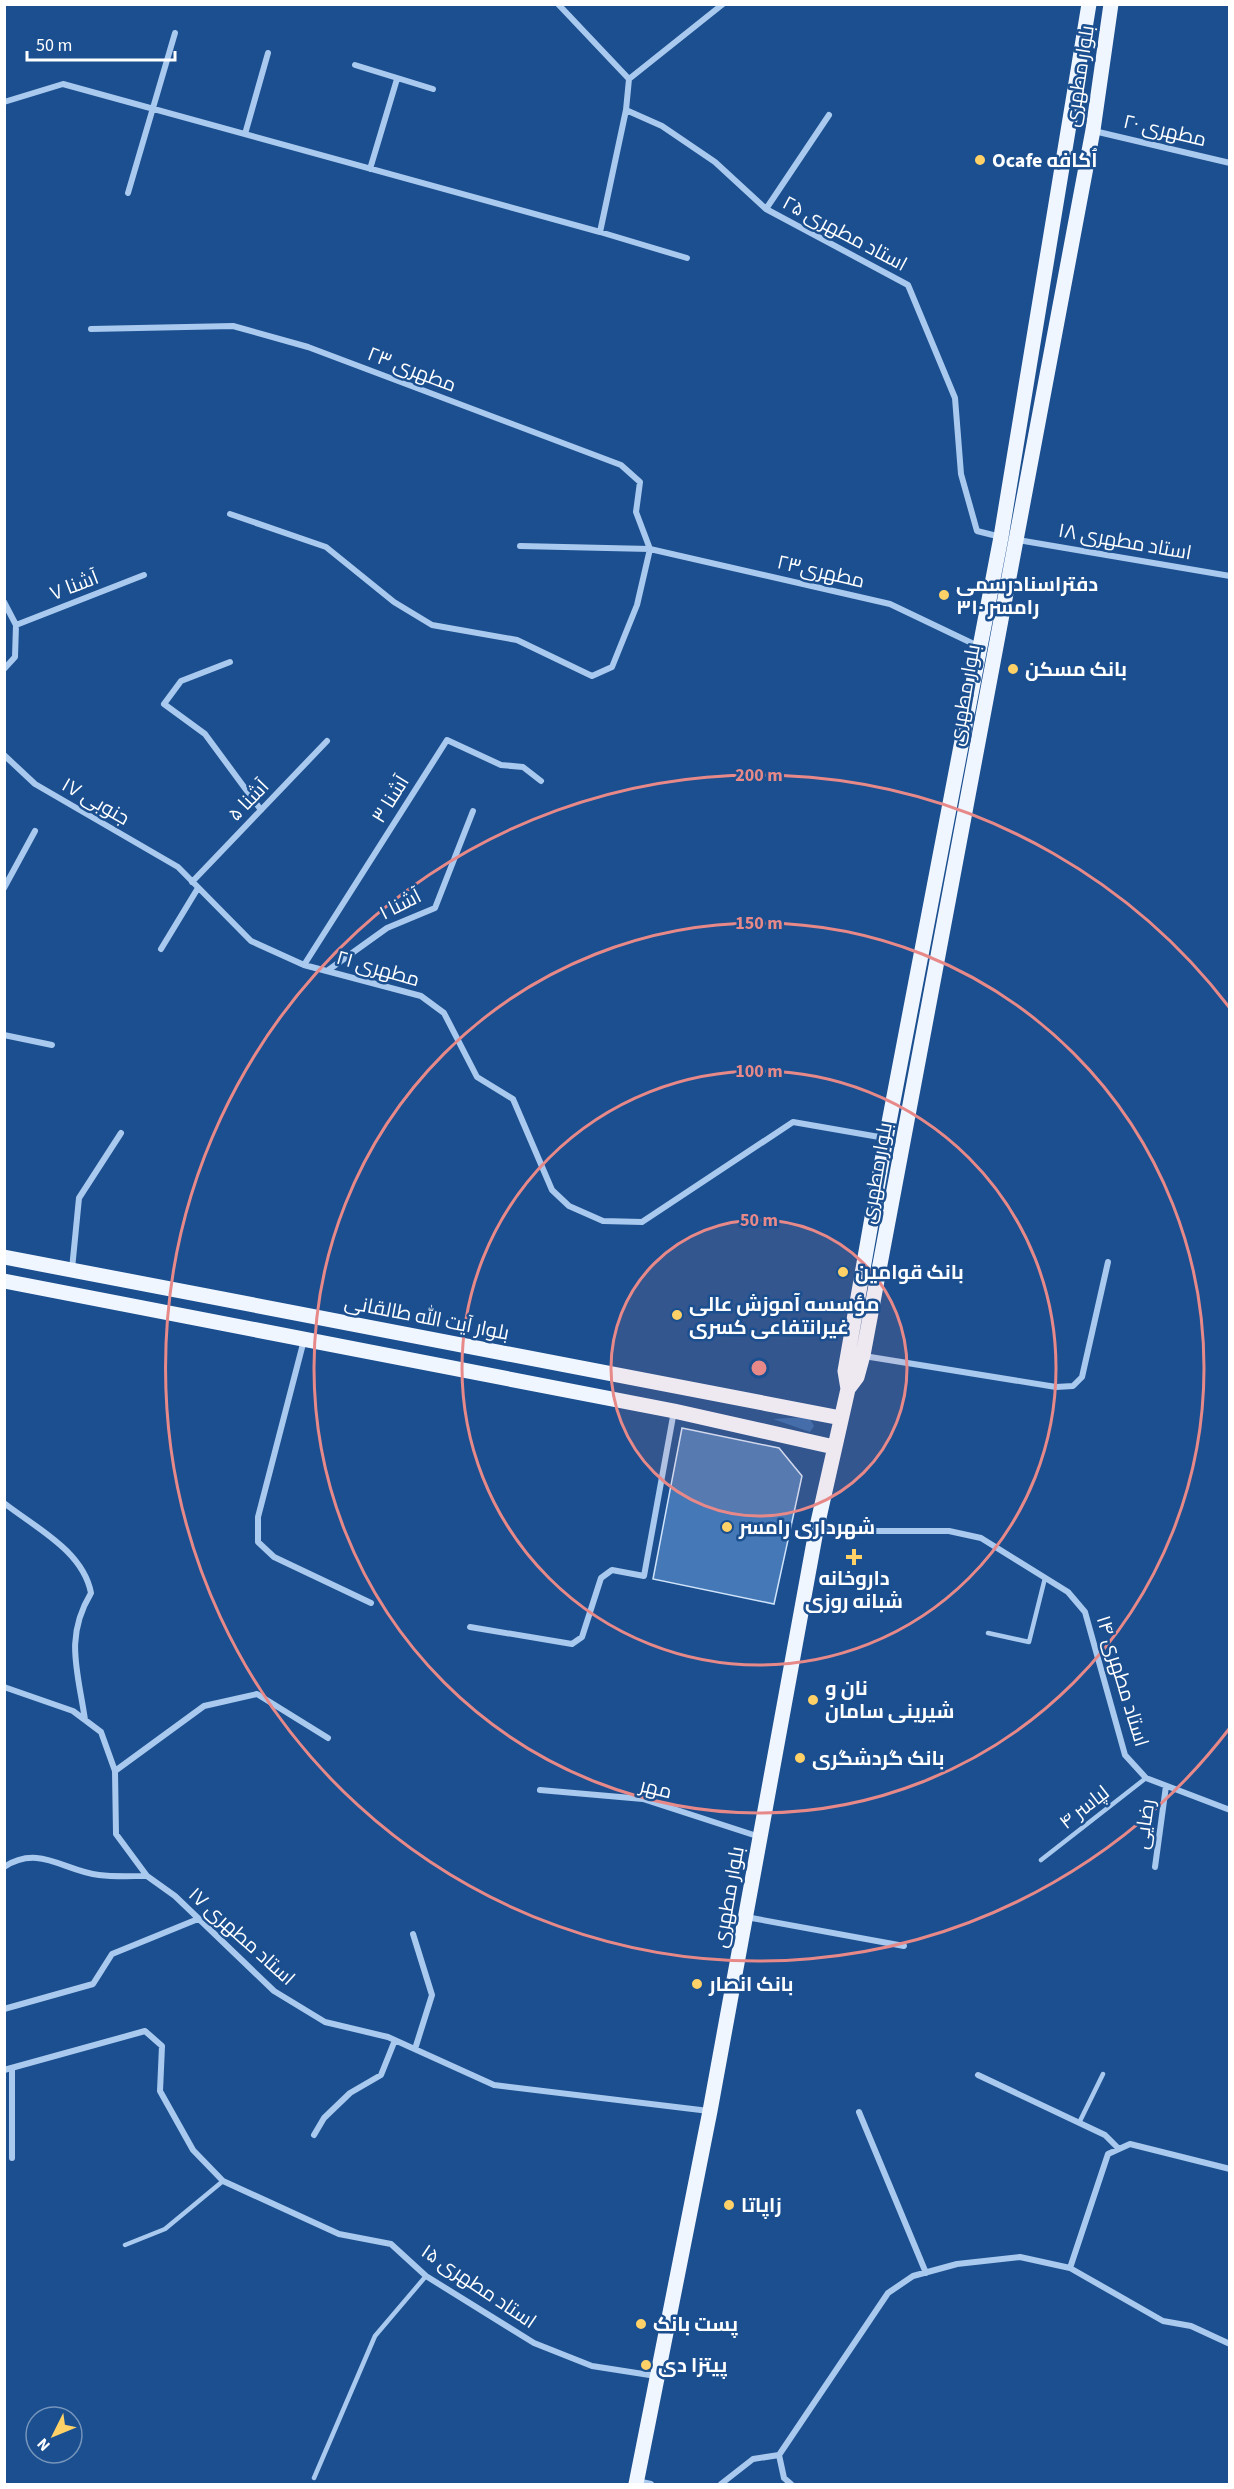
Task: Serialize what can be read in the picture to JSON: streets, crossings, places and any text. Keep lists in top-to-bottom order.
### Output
{
  "streets": {
    "main road": ["بلوار مطهری", "بلوار آیت الله طالقانی"],
    "street": [
      "مطهری ۲۰",
      "استاد مطهری ۲۵",
      "مطهری ۲۳",
      "استاد مطهری ۱۸",
      "مطهری۲۳",
      "آشنا ۷",
      "آشنا ۳",
      "آشنا ۵",
      "جنوبی ۱۷",
      "آشنا ۱",
      "مطهری ۲۱",
      "استاد مطهری ۱۴",
      "مهر",
      "رضایی",
      "استاد مطهری ۱۷",
      "استاد مطهری ۱۵"
    ],
    "lane": ["لپاسر ۴"]
  },
  "crossings": [
    ["بلوار مطهری", "مطهری ۲۰"],
    ["بلوار مطهری", "استاد مطهری ۲۵"],
    ["بلوار مطهری", "استاد مطهری ۱۸"],
    ["بلوار مطهری", "مطهری۲۳"],
    ["بلوار مطهری", "مطهری ۲۱"],
    ["بلوار مطهری", "بلوار آیت الله طالقانی"],
    ["بلوار مطهری", "استاد مطهری ۱۴"],
    ["بلوار مطهری", "مهر"],
    ["بلوار مطهری", "استاد مطهری ۱۷"],
    ["بلوار مطهری", "استاد مطهری ۱۵"],
    ["استاد مطهری ۲۵", "استاد مطهری ۱۸"],
    ["مطهری ۲۳", "مطهری۲۳"],
    ["آشنا ۳", "مطهری ۲۱"],
    ["آشنا ۵", "مطهری ۲۱"],
    ["جنوبی ۱۷", "مطهری ۲۱"],
    ["آشنا ۱", "مطهری ۲۱"],
    ["استاد مطهری ۱۴", "لپاسر ۴"],
    ["استاد مطهری ۱۴", "رضایی"]
  ],
  "places": {
    "other": [
      "Ocafe اُکافه",
      "دفتراسنادرسمی ۳۱۰ رامسر",
      "بانک مسکن",
      "بانک قوامین",
      "مؤسسه آموزش عالی غیرانتفاعی کسری",
      "شهرداری رامسر",
      "نان و شیرینی سامان",
      "بانک گردشگری",
      "بانک انصار",
      "زاپاتا",
      "پست بانک",
      "پیتزا دی"
    ],
    "health": ["داروخانه شبانه روزی"]
  },
  "scale_bar": "50 m",
  "north": "bottom left",
  "rings": [
    "200 m",
    "150 m",
    "100 m",
    "50 m"
  ]
}
